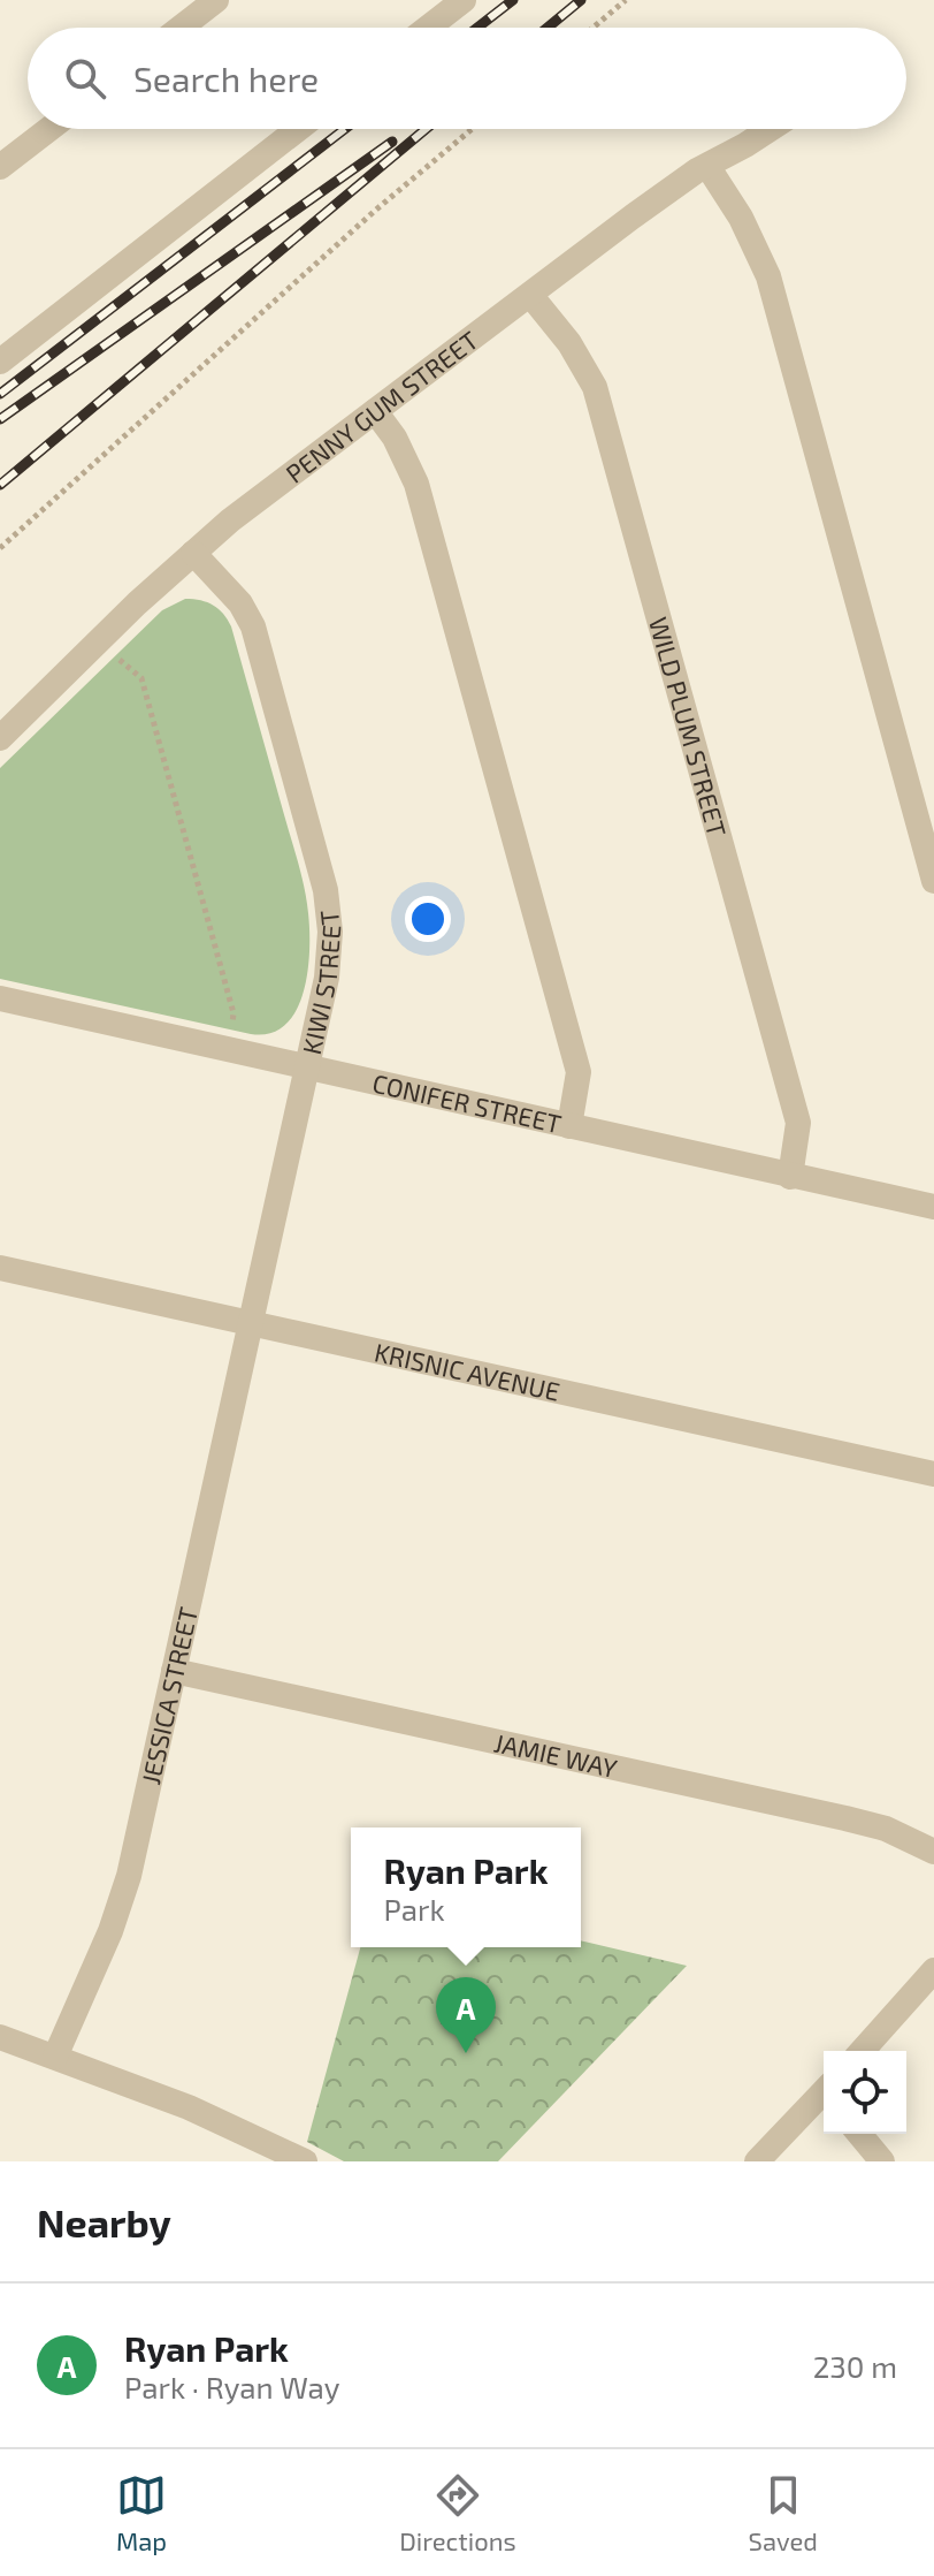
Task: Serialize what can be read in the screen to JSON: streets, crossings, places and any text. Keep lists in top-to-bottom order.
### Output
{
  "streets": {
    "street": [
      "PENNY GUM STREET",
      "WILD PLUM STREET",
      "KIWI STREET",
      "CONIFER STREET",
      "KRISNIC AVENUE",
      "JESSICA STREET",
      "JAMIE WAY"
    ]
  },
  "crossings": [
    ["PENNY GUM STREET", "WILD PLUM STREET"],
    ["PENNY GUM STREET", "KIWI STREET"],
    ["WILD PLUM STREET", "CONIFER STREET"],
    ["KIWI STREET", "CONIFER STREET"],
    ["KIWI STREET", "KRISNIC AVENUE"],
    ["KIWI STREET", "JESSICA STREET"],
    ["KRISNIC AVENUE", "JESSICA STREET"],
    ["JESSICA STREET", "JAMIE WAY"]
  ],
  "page": {
    "search": "Search here",
    "popup": ["Ryan Park", "Park"],
    "pins": "A",
    "heading": "Nearby",
    "list": [
      {
        "mark": "A",
        "name": "Ryan Park",
        "note": "Park · Ryan Way",
        "value": "230 m"
      }
    ],
    "nav": ["Map", "Directions", "Saved"]
  }
}
